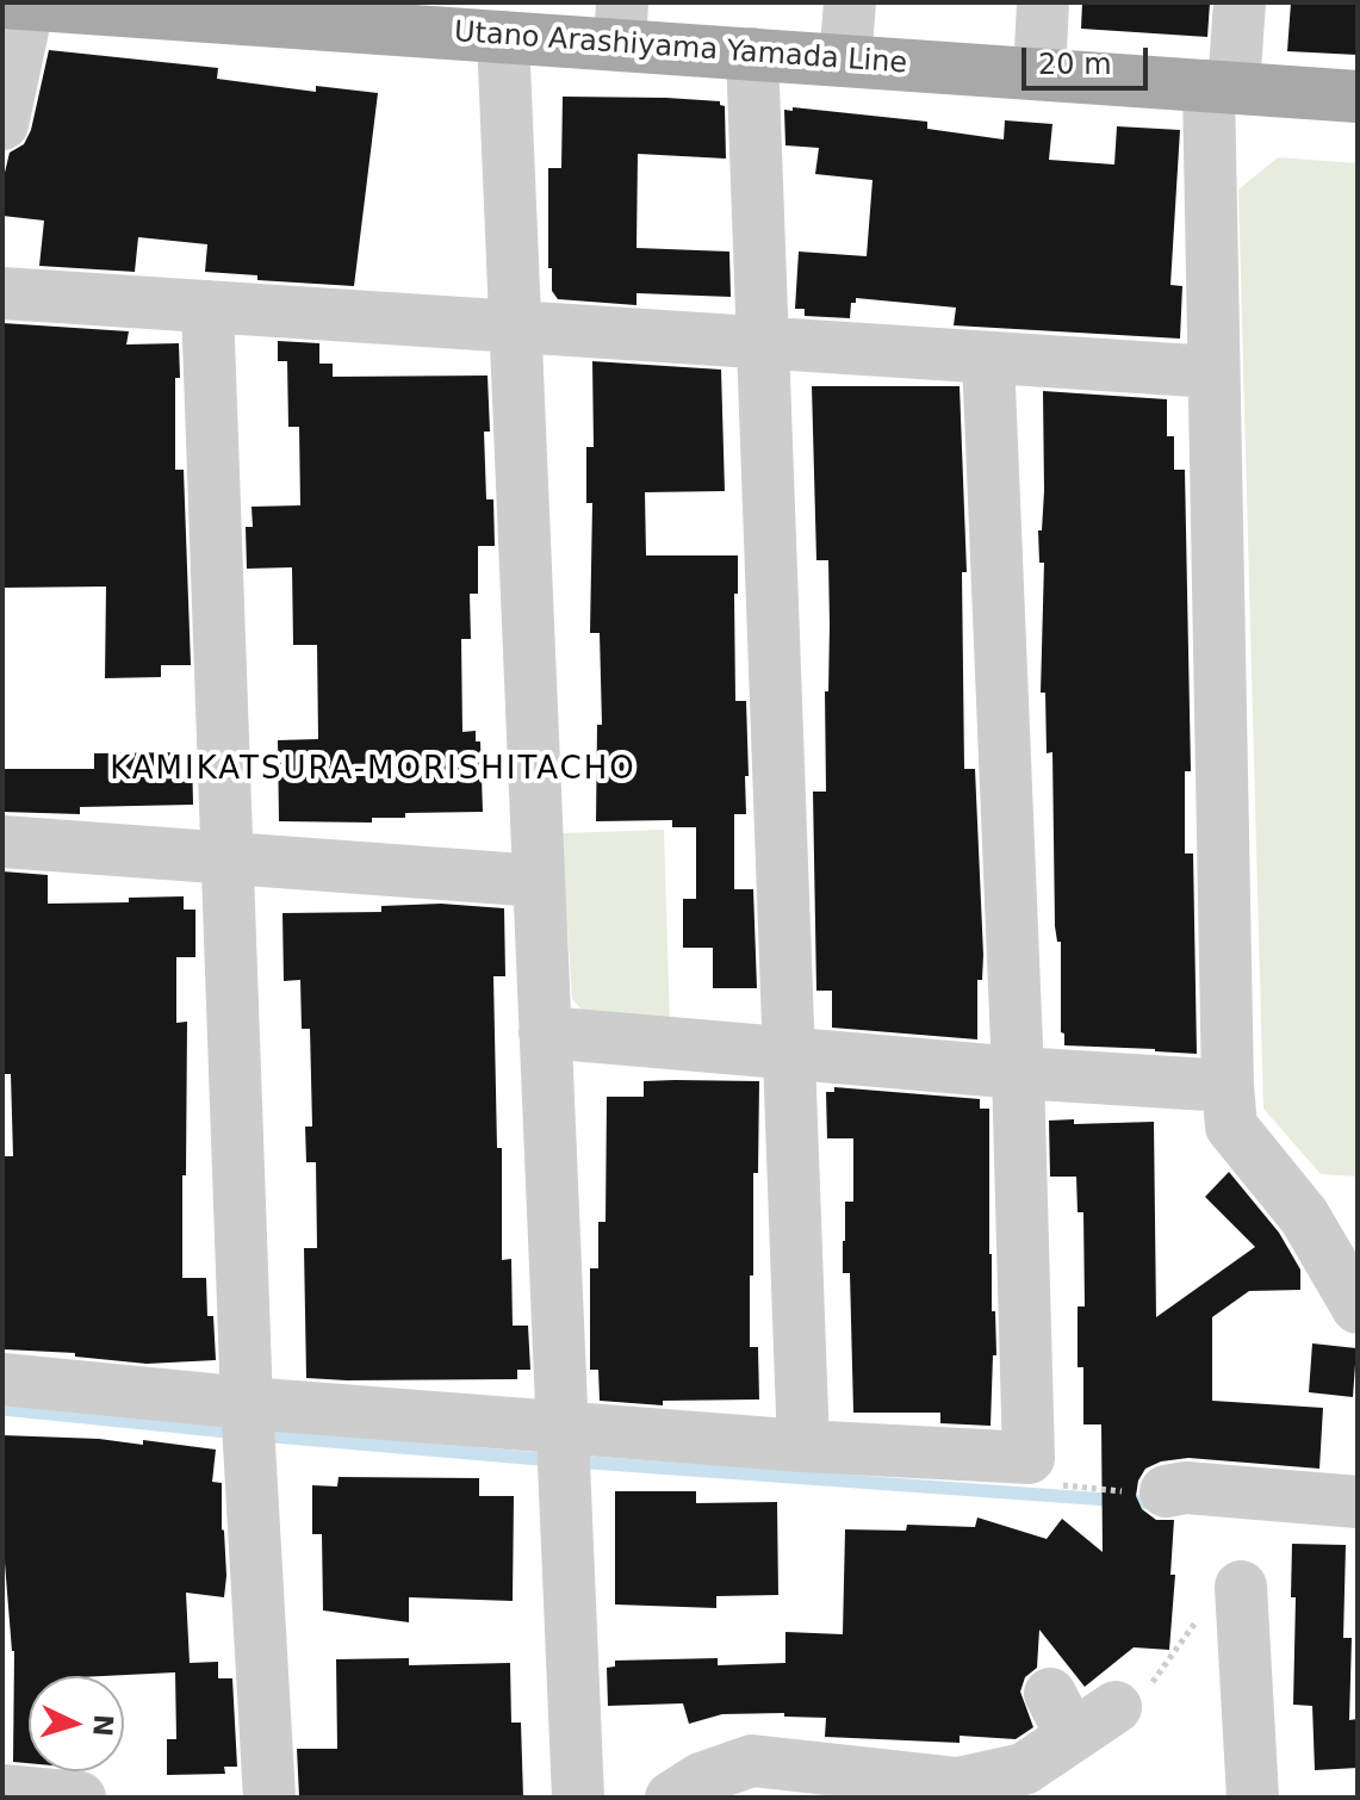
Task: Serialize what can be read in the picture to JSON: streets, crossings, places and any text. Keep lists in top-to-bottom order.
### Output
{
  "streets": {
    "main road": ["Utano Arashiyama Yamada Line"]
  },
  "districts": ["KAMIKATSURA-MORISHITACHO"],
  "scale_bar": "20 m",
  "north": "right"
}
